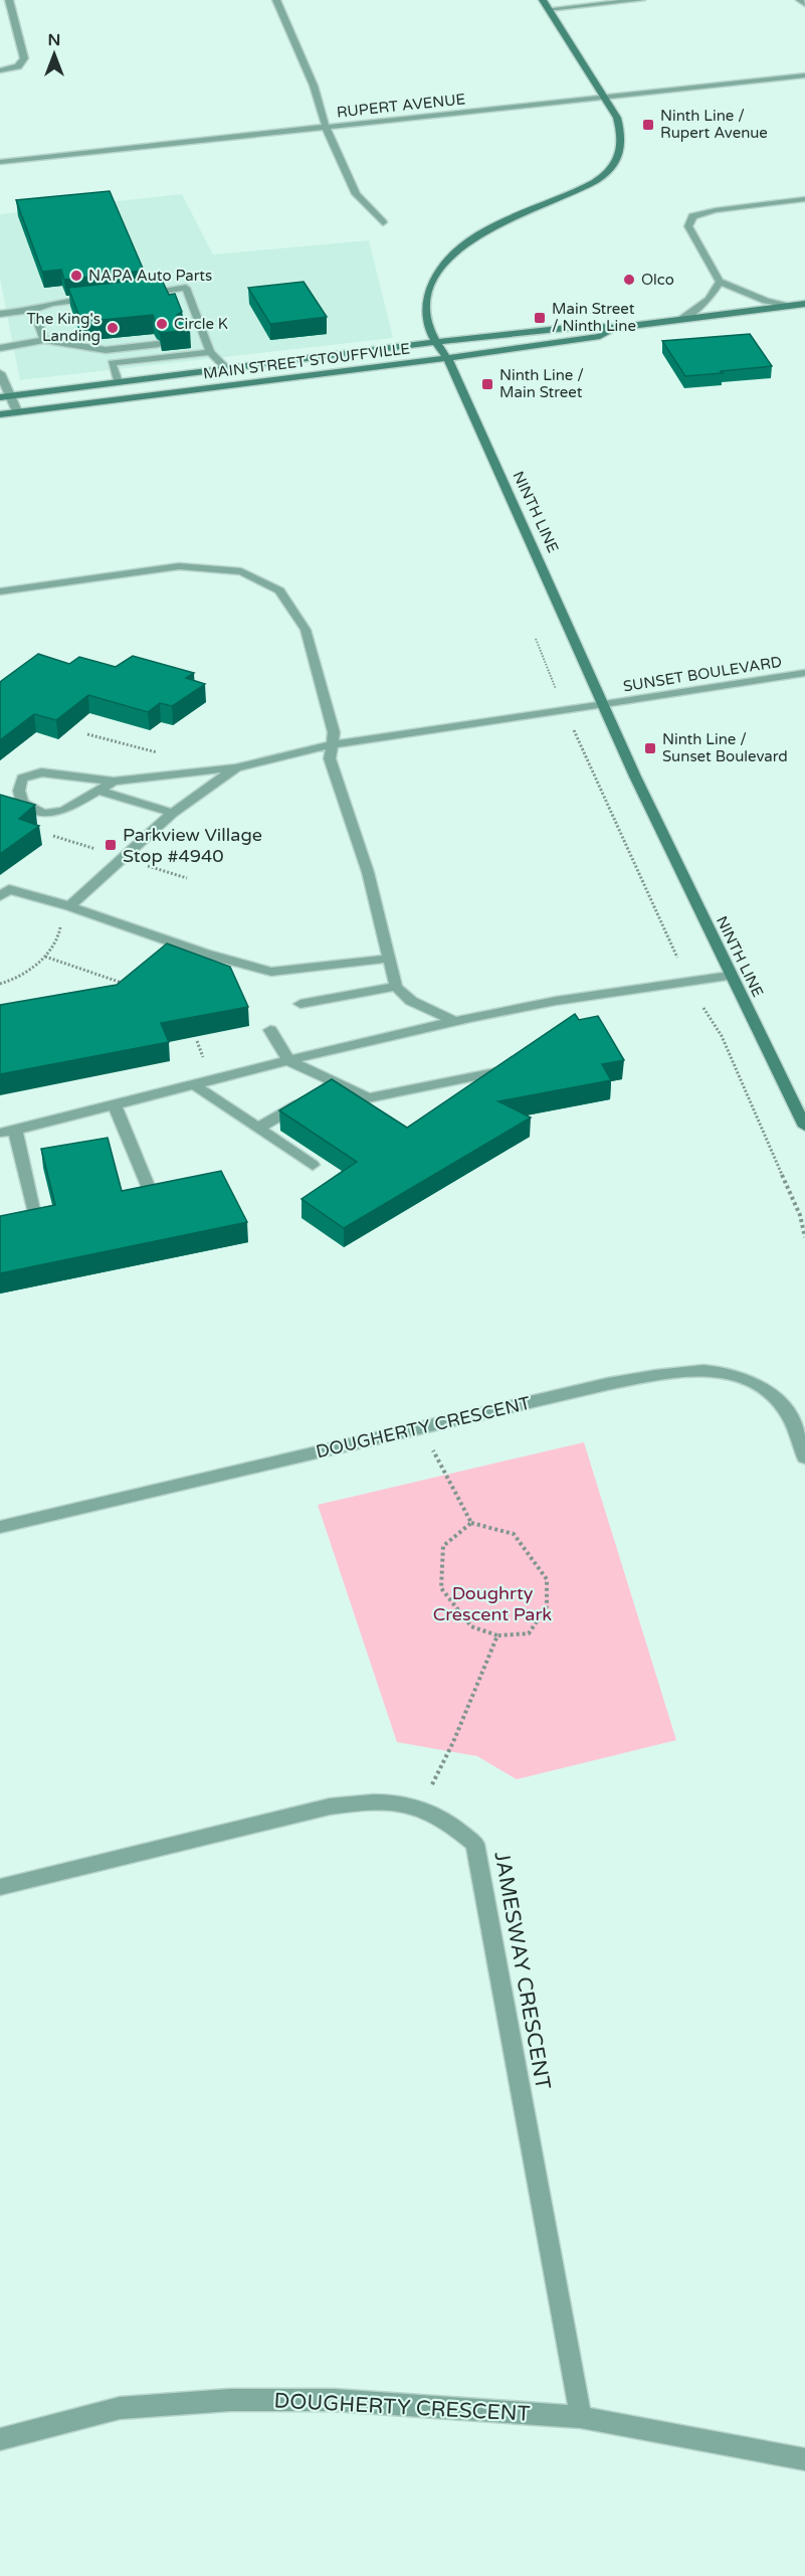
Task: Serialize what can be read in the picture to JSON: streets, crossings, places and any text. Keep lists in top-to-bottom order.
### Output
{
  "streets": {
    "main road": ["MAIN STREET STOUFFVILLE", "NINTH LINE"],
    "street": [
      "RUPERT AVENUE",
      "SUNSET BOULEVARD",
      "DOUGHERTY CRESCENT",
      "JAMESWAY CRESCENT"
    ]
  },
  "crossings": [
    ["RUPERT AVENUE", "NINTH LINE"],
    ["MAIN STREET STOUFFVILLE", "NINTH LINE"],
    ["NINTH LINE", "SUNSET BOULEVARD"],
    ["DOUGHERTY CRESCENT", "JAMESWAY CRESCENT"]
  ],
  "parks": ["Doughrty Crescent Park"],
  "places": {
    "transit": [
      "Ninth Line / Rupert Avenue",
      "Main Street / Ninth Line",
      "Ninth Line / Main Street",
      "Ninth Line / Sunset Boulevard",
      "Parkview Village Stop #4940"
    ],
    "other": [
      "NAPA Auto Parts",
      "Olco",
      "Circle K",
      "The King's Landing"
    ]
  },
  "north": "top"
}
